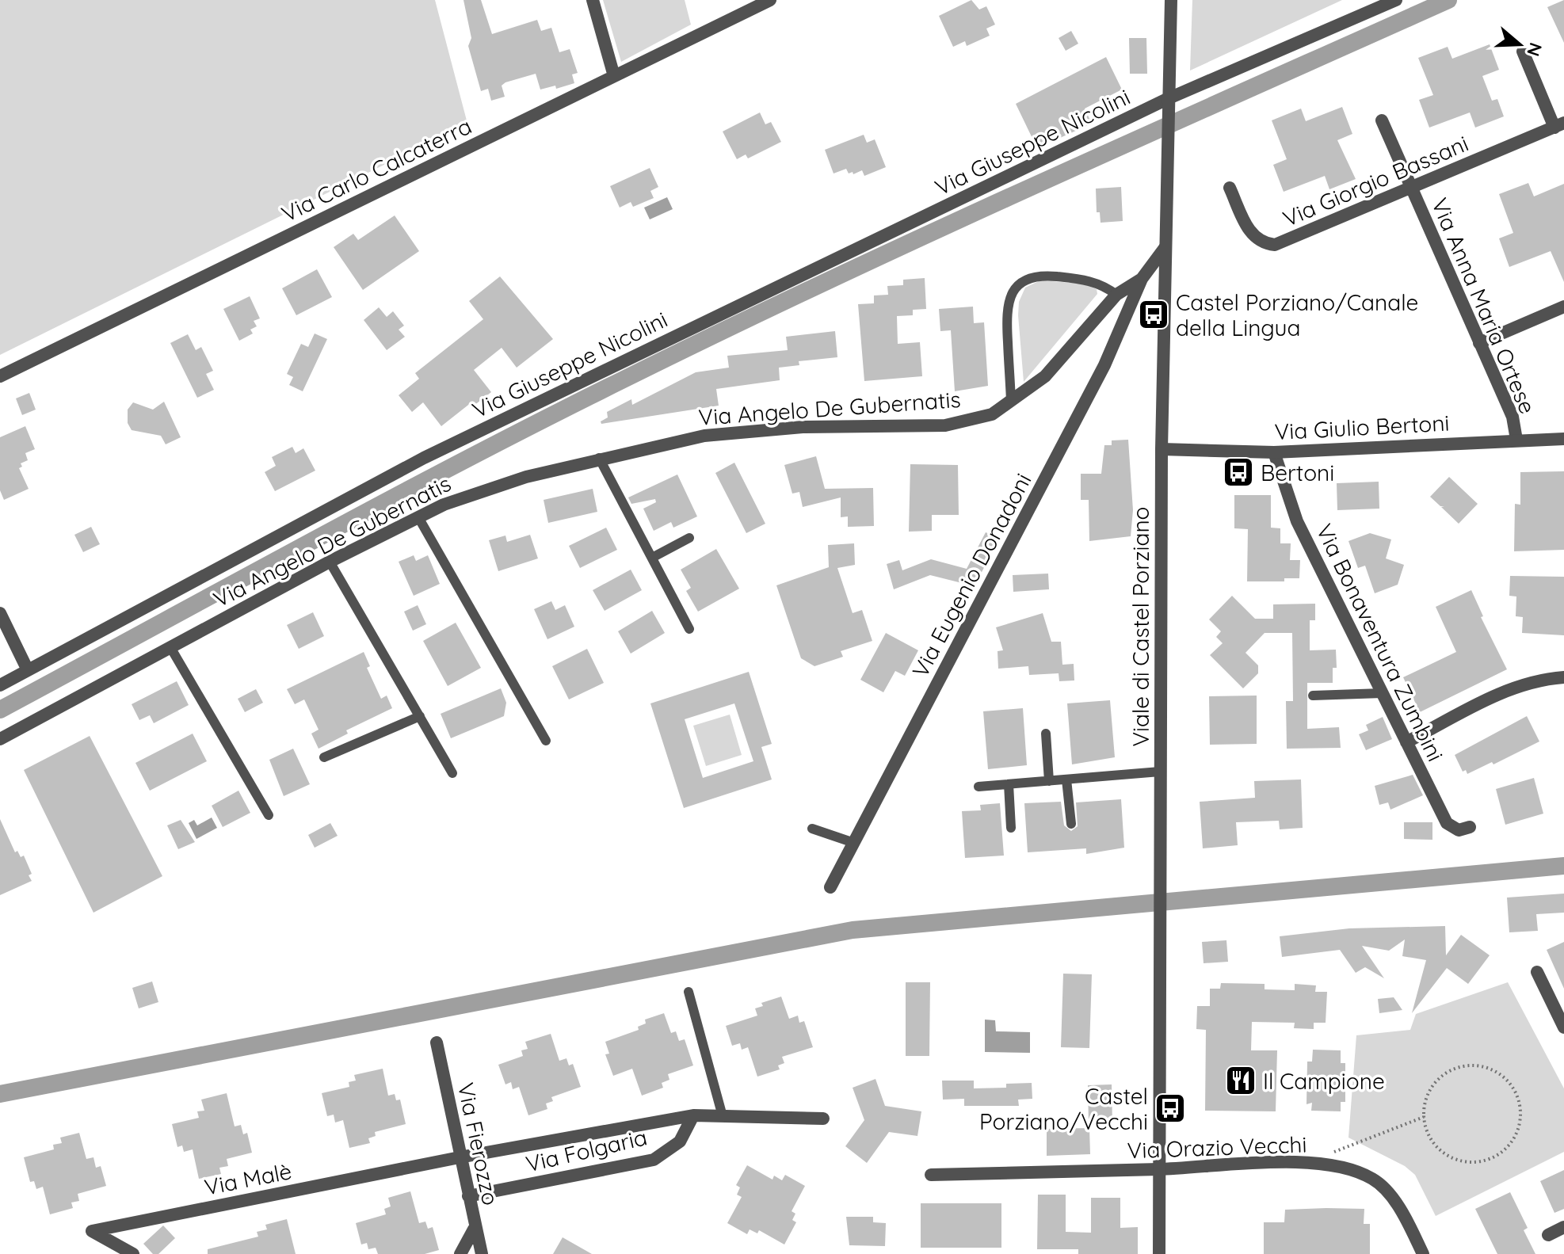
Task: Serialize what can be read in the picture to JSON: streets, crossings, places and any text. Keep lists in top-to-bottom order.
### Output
{
  "streets": {
    "street": [
      "Via Giuseppe Nicolini",
      "Via Carlo Calcaterra",
      "Via Giorgio Bassani",
      "Via Anna Maria Ortese",
      "Via Angelo De Gubernatis",
      "Via Giulio Bertoni",
      "Via Eugenio Donadoni",
      "Viale di Castel Porziano",
      "Via Bonaventura Zumbini",
      "Via Fierozzo",
      "Via Orazio Vecchi",
      "Via Folgaria",
      "Via Malè"
    ]
  },
  "crossings": [
    ["Via Giuseppe Nicolini", "Viale di Castel Porziano"],
    ["Via Giorgio Bassani", "Via Anna Maria Ortese"],
    ["Via Anna Maria Ortese", "Via Giulio Bertoni"],
    ["Via Angelo De Gubernatis", "Via Eugenio Donadoni"],
    ["Via Angelo De Gubernatis", "Viale di Castel Porziano"],
    ["Via Giulio Bertoni", "Viale di Castel Porziano"],
    ["Via Giulio Bertoni", "Via Bonaventura Zumbini"],
    ["Viale di Castel Porziano", "Via Orazio Vecchi"],
    ["Via Fierozzo", "Via Folgaria"],
    ["Via Fierozzo", "Via Malè"],
    ["Via Folgaria", "Via Malè"]
  ],
  "places": {
    "bus stop": ["Castel Porziano/Canale della Lingua", "Bertoni", "Castel Porziano/Vecchi"],
    "restaurant": ["Il Campione"]
  },
  "north": "right"
}
